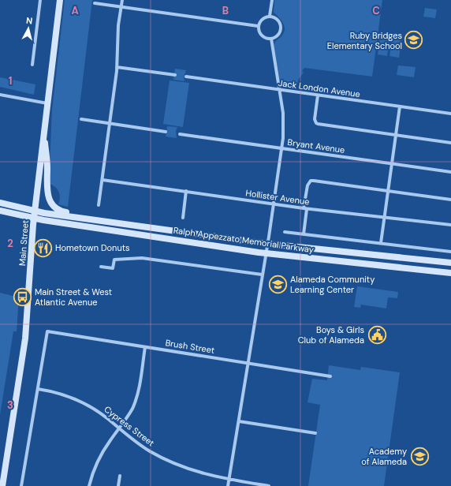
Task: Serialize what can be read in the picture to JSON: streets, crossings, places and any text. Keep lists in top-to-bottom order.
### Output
{
  "streets": {
    "street": [
      "Jack London Avenue",
      "Bryant Avenue",
      "Hollister Avenue",
      "Ralph Appezzato Memorial Parkway",
      "Main Street",
      "Brush Street",
      "Cypress Street"
    ]
  },
  "crossings": [
    ["Ralph Appezzato Memorial Parkway", "Main Street"],
    ["Brush Street", "Cypress Street"]
  ],
  "places": {
    "school or university": ["Ruby Bridges Elementary School", "Alameda Community Learning Center", "Academy of Alameda"],
    "restaurant": ["Hometown Donuts"],
    "bus stop": ["Main Street & West Atlantic Avenue"],
    "public building": ["Boys & Girls Club of Alameda"]
  },
  "north": "top",
  "grid": {
    "columns": ["A", "B", "C"],
    "rows": ["1", "2", "3"]
  }
}
